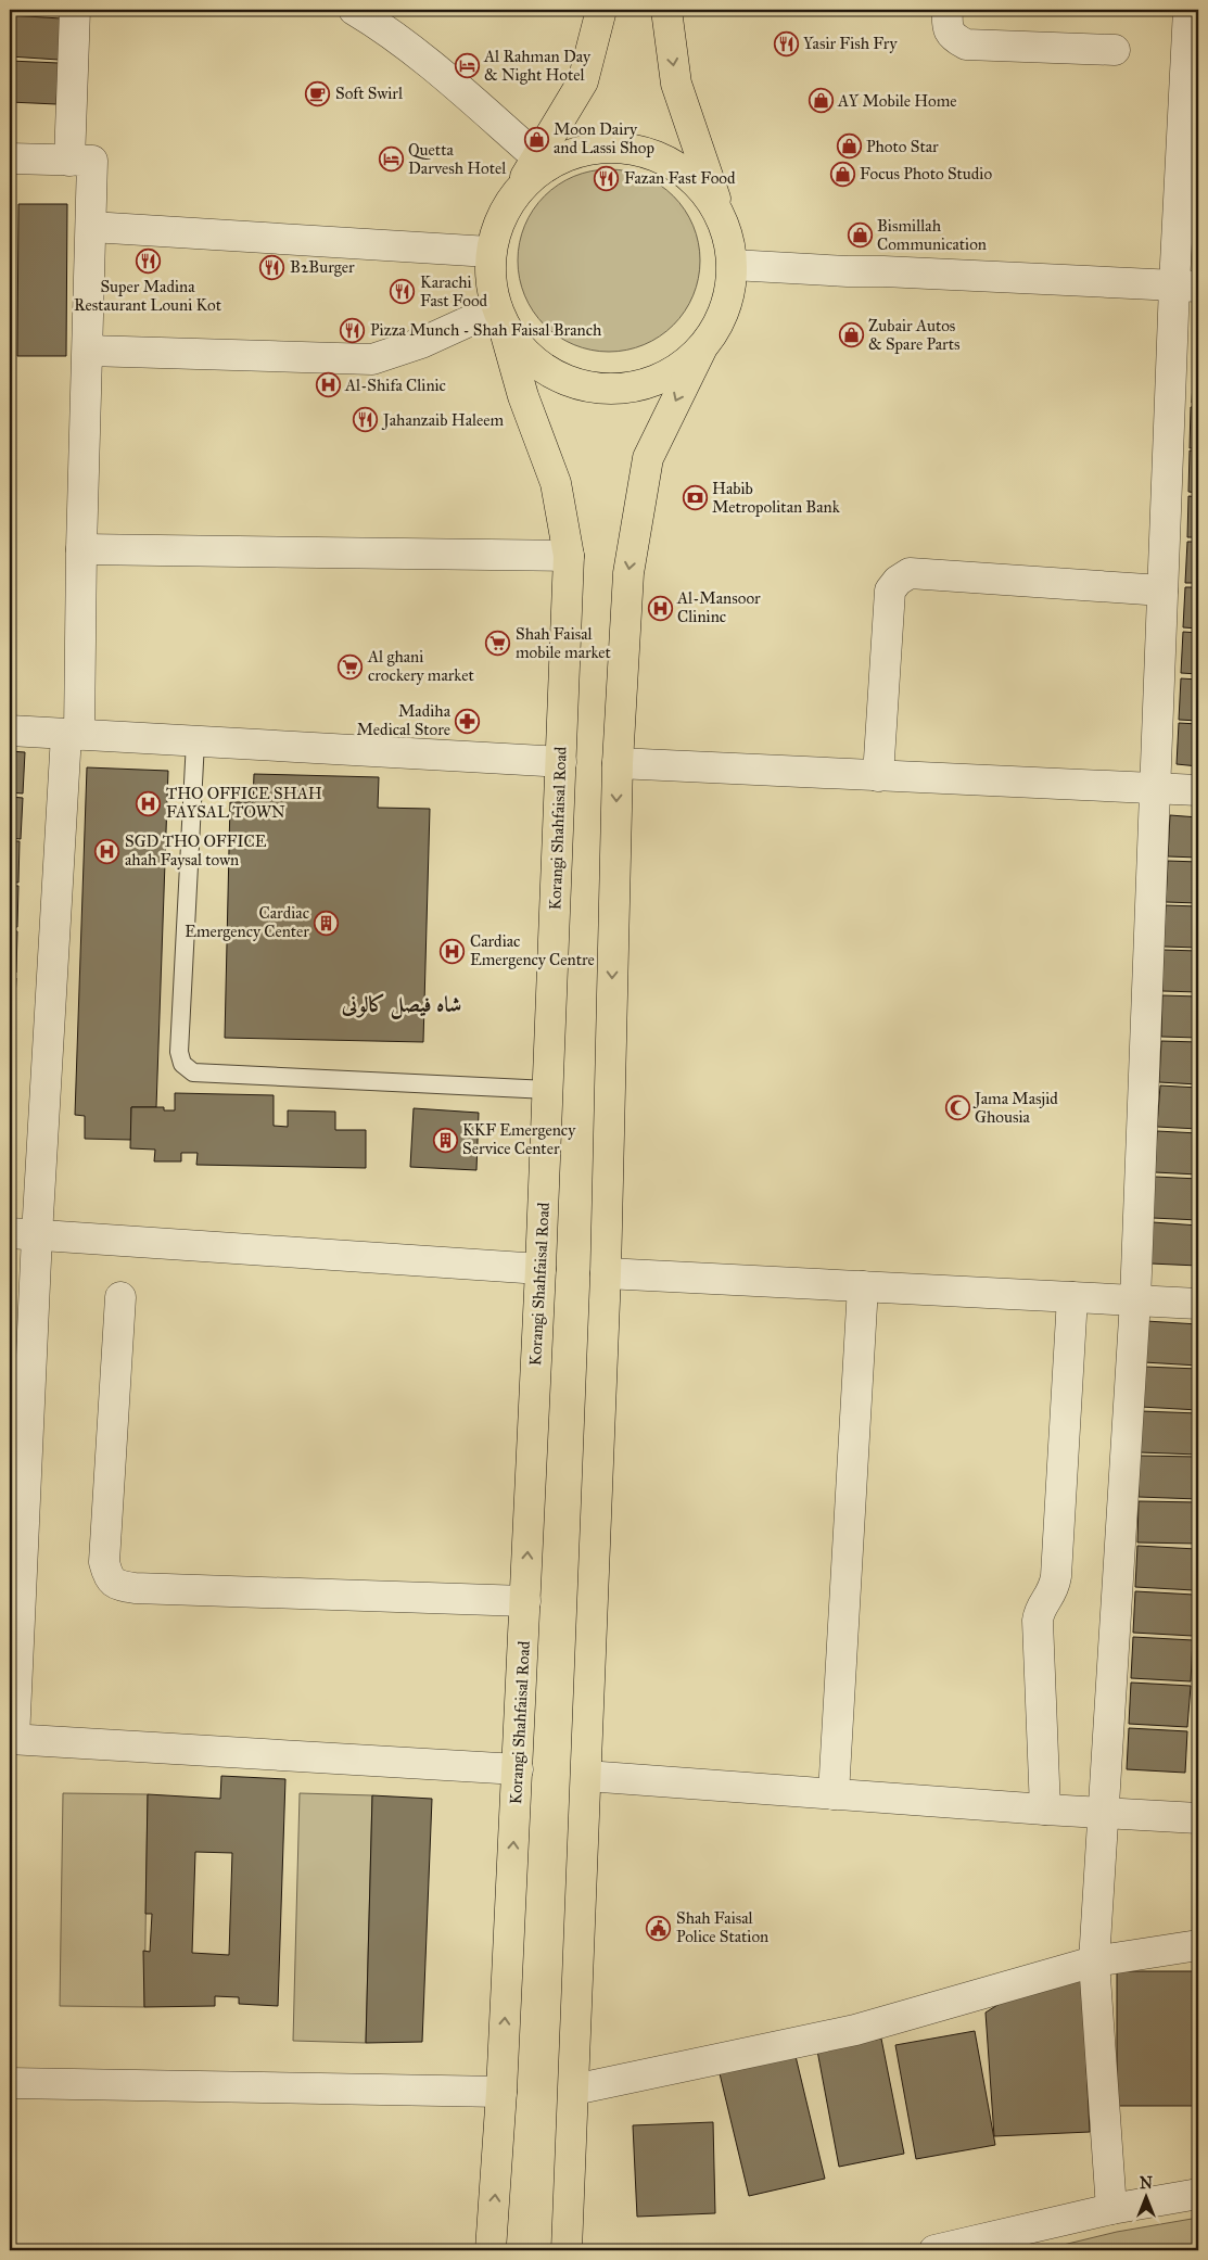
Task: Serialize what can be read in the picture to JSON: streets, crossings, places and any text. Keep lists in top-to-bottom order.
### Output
{
  "streets": {
    "main road": ["Korangi Shahfaisal Road"]
  },
  "districts": ["شاہ فیصل کالونی"],
  "places": {
    "restaurant": [
      "Yasir Fish Fry",
      "Fazan Fast Food",
      "Super Madina Restaurant Louni Kot",
      "B2Burger",
      "Karachi Fast Food",
      "Pizza Munch - Shah Faisal Branch",
      "Jahanzaib Haleem"
    ],
    "hotel": ["Al Rahman Day & Night Hotel", "Quetta Darvesh Hotel"],
    "cafe": ["Soft Swirl"],
    "shop": [
      "AY Mobile Home",
      "Moon Dairy and Lassi Shop",
      "Photo Star",
      "Focus Photo Studio",
      "Bismillah Communication",
      "Zubair Autos & Spare Parts"
    ],
    "hospital": [
      "Al-Shifa Clinic",
      "Al-Mansoor Clininc",
      "THO OFFICE SHAH FAYSAL TOWN",
      "SGD THO OFFICE ahah Faysal town",
      "Cardiac Emergency Centre"
    ],
    "bank": ["Habib Metropolitan Bank"],
    "supermarket": ["Shah Faisal mobile market", "Al ghani crockery market"],
    "pharmacy": ["Madiha Medical Store"],
    "building": ["Cardiac Emergency Center", "KKF Emergency Service Center"],
    "mosque": ["Jama Masjid Ghousia"],
    "public building": ["Shah Faisal Police Station"]
  },
  "north": "top"
}
